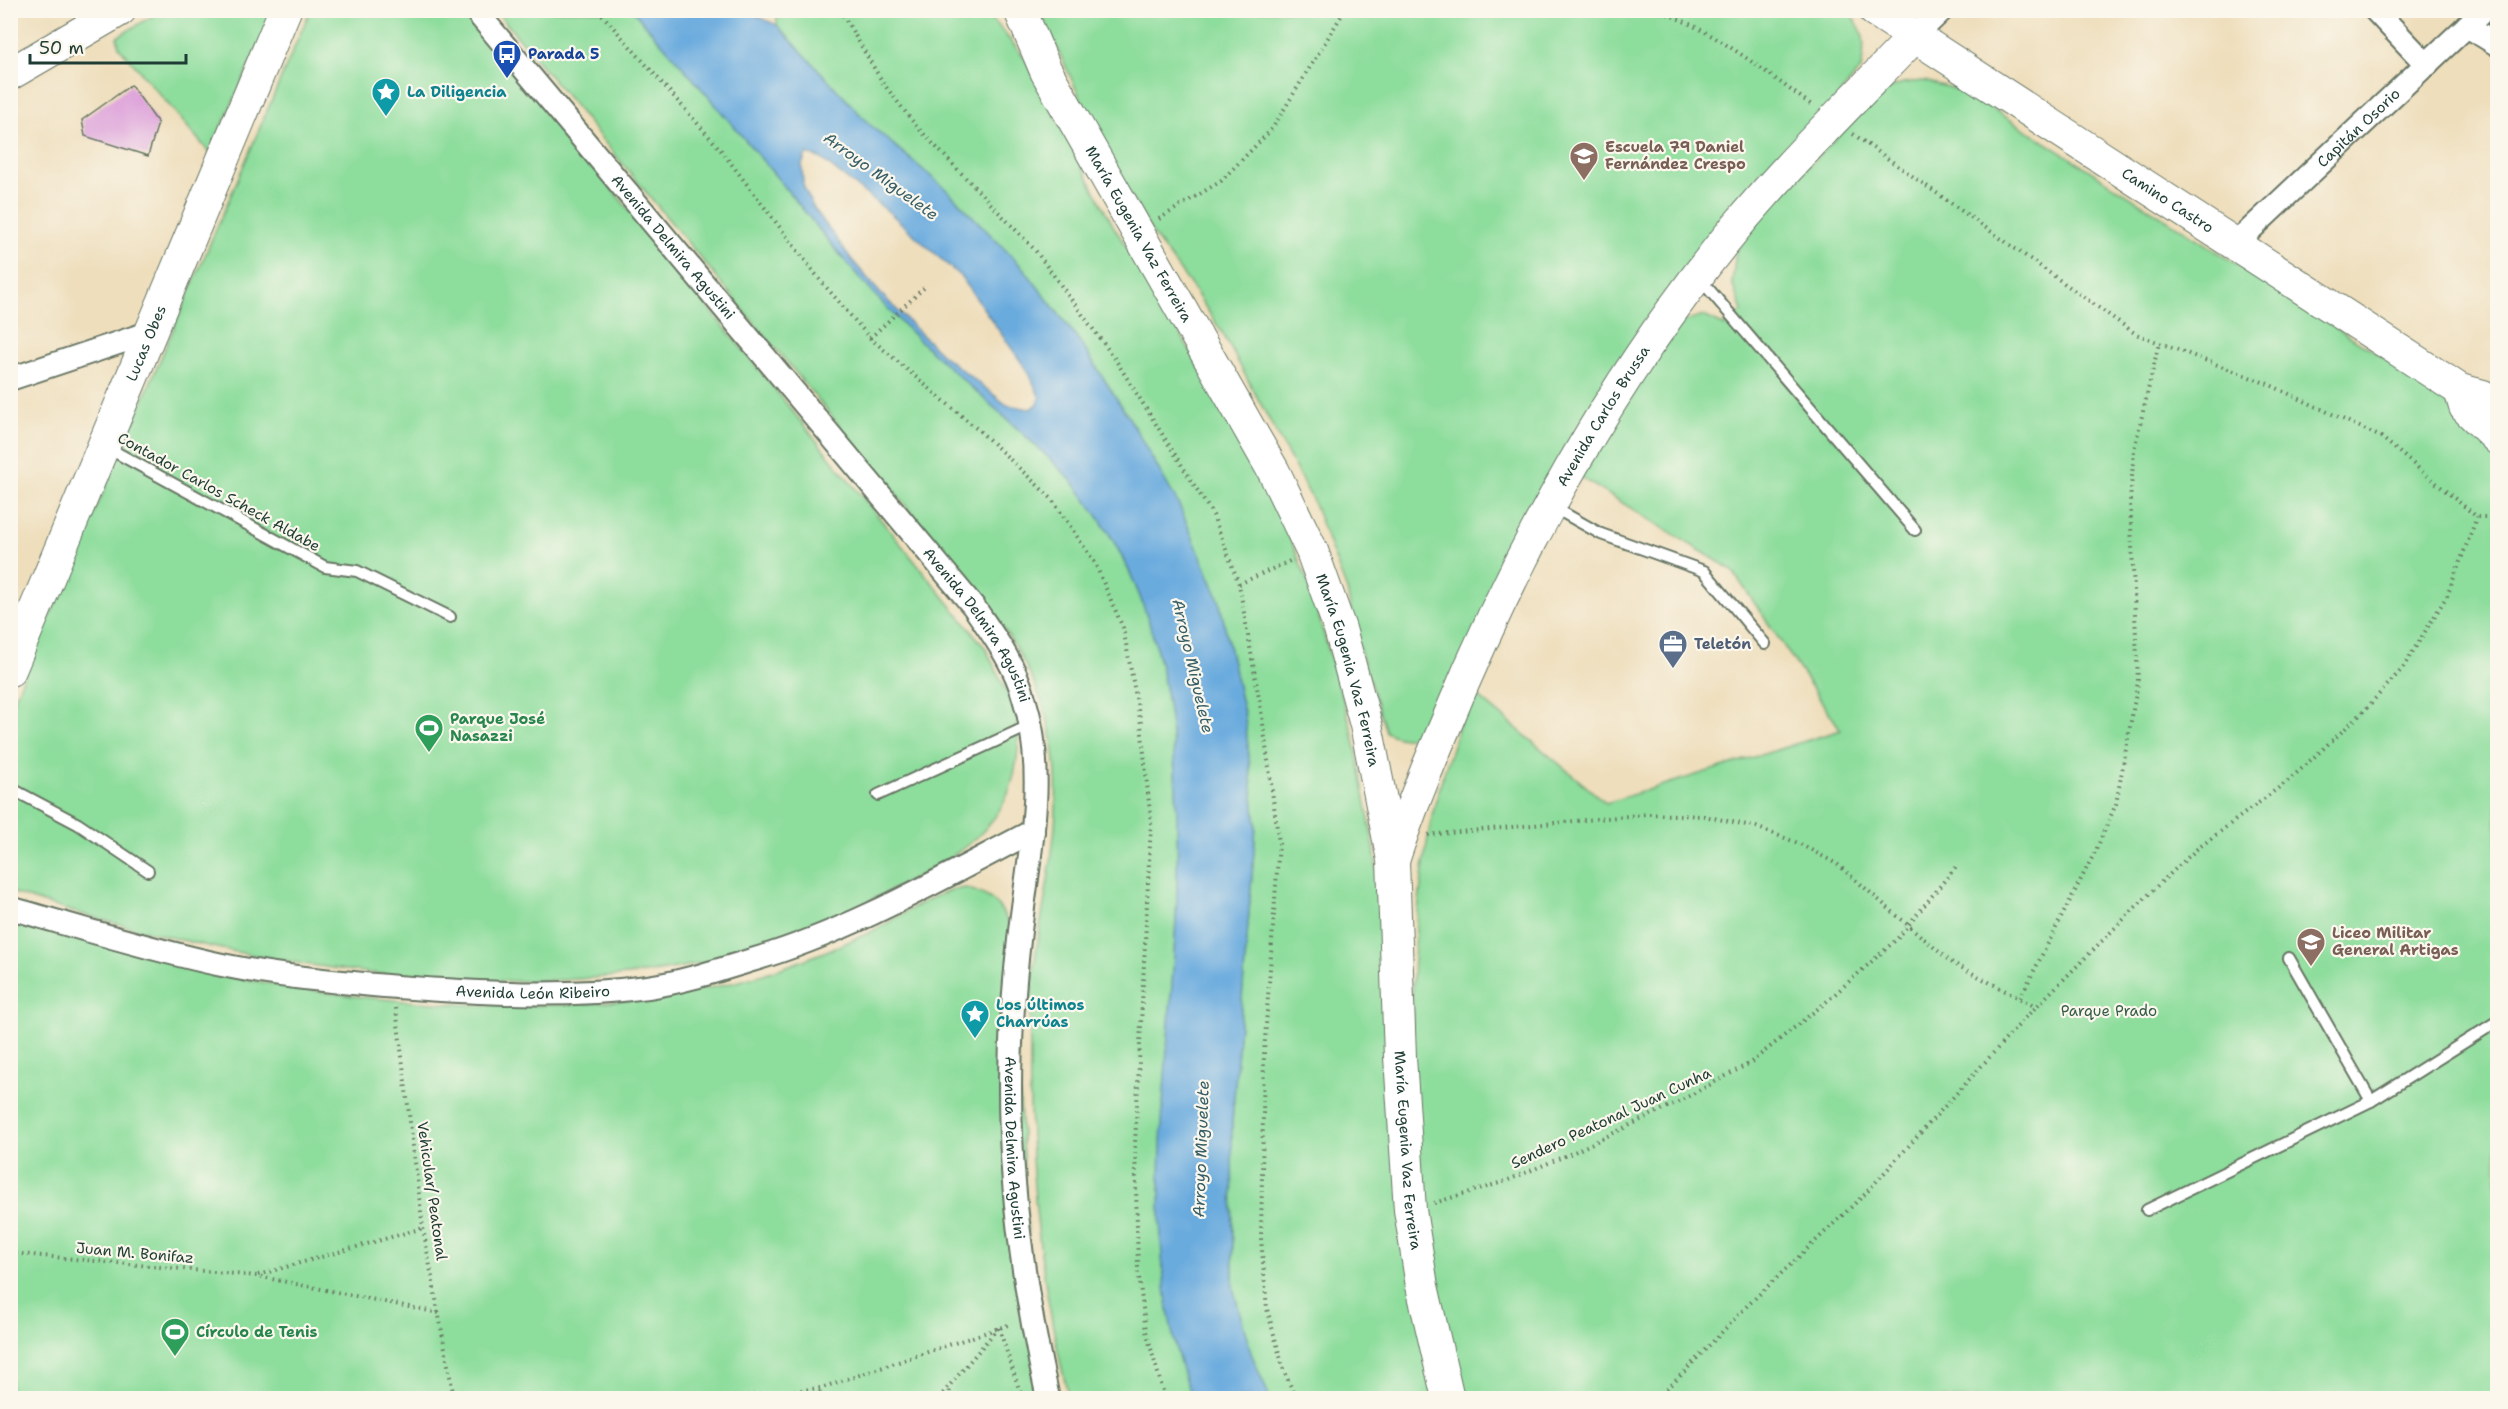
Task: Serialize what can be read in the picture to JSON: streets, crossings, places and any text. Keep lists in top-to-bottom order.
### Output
{
  "streets": {
    "street": [
      "Capitán Osorio",
      "Camino Castro",
      "María Eugenia Vaz Ferreira",
      "Avenida Delmira Agustini",
      "Lucas Obes",
      "Avenida Carlos Brussa",
      "Avenida León Ribeiro"
    ],
    "lane": ["Contador Carlos Scheck Aldabe"],
    "path": ["Sendero Peatonal Juan Cunha", "Vehicular/ Peatonal", "Juan M. Bonifaz"]
  },
  "crossings": [
    ["Capitán Osorio", "Camino Castro"],
    ["Camino Castro", "Avenida Carlos Brussa"],
    ["María Eugenia Vaz Ferreira", "Avenida Carlos Brussa"],
    ["María Eugenia Vaz Ferreira", "Sendero Peatonal Juan Cunha"],
    ["Avenida Delmira Agustini", "Avenida León Ribeiro"],
    ["Lucas Obes", "Contador Carlos Scheck Aldabe"],
    ["Avenida León Ribeiro", "Vehicular/ Peatonal"],
    ["Vehicular/ Peatonal", "Juan M. Bonifaz"]
  ],
  "water": ["Arroyo Miguelete"],
  "parks": ["Parque Prado"],
  "places": {
    "bus stop": ["Parada 5"],
    "place": ["La Diligencia", "Los últimos Charrúas"],
    "school or university": ["Escuela 79 Daniel Fernández Crespo", "Liceo Militar General Artigas"],
    "office": ["Teletón"],
    "sports": ["Parque José Nasazzi", "Círculo de Tenis"]
  },
  "scale_bar": "50 m"
}
